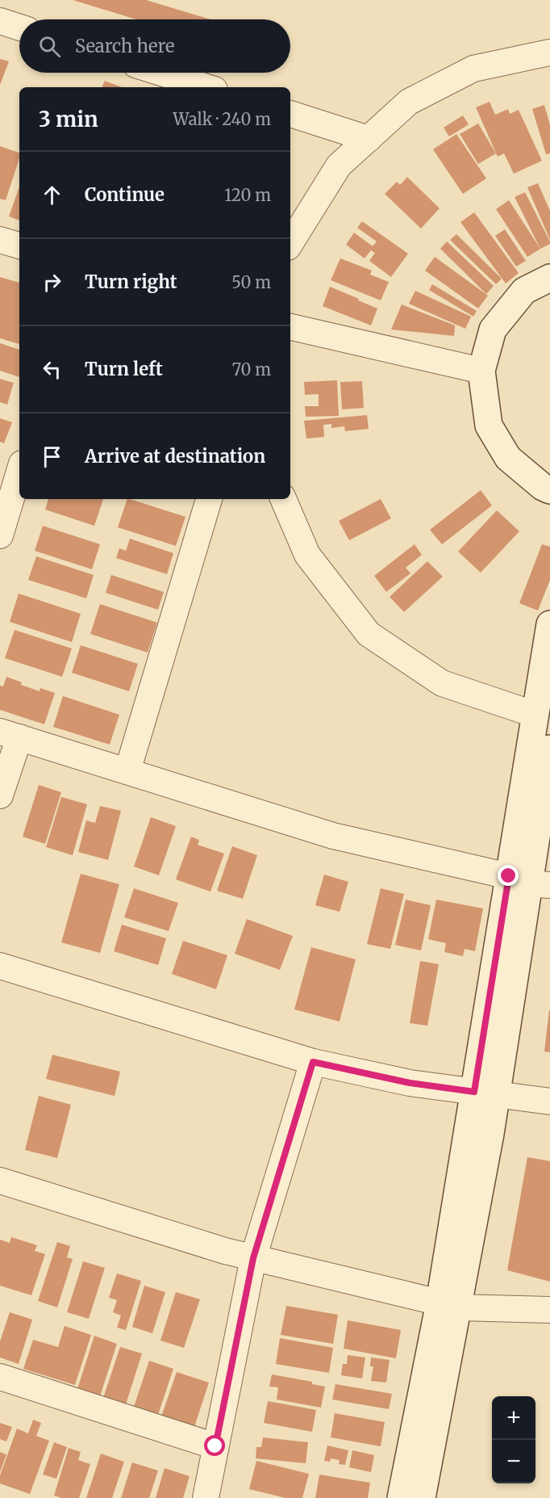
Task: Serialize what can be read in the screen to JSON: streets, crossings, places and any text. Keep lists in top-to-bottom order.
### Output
{
  "page": {
    "search": "Search here",
    "heading": ["3 min", "Walk · 240 m"],
    "list": [
      ["Continue", "120 m"],
      ["Turn right", "50 m"],
      ["Turn left", "70 m"],
      "Arrive at destination"
    ],
    "map_buttons": ["+", "−"]
  }
}
